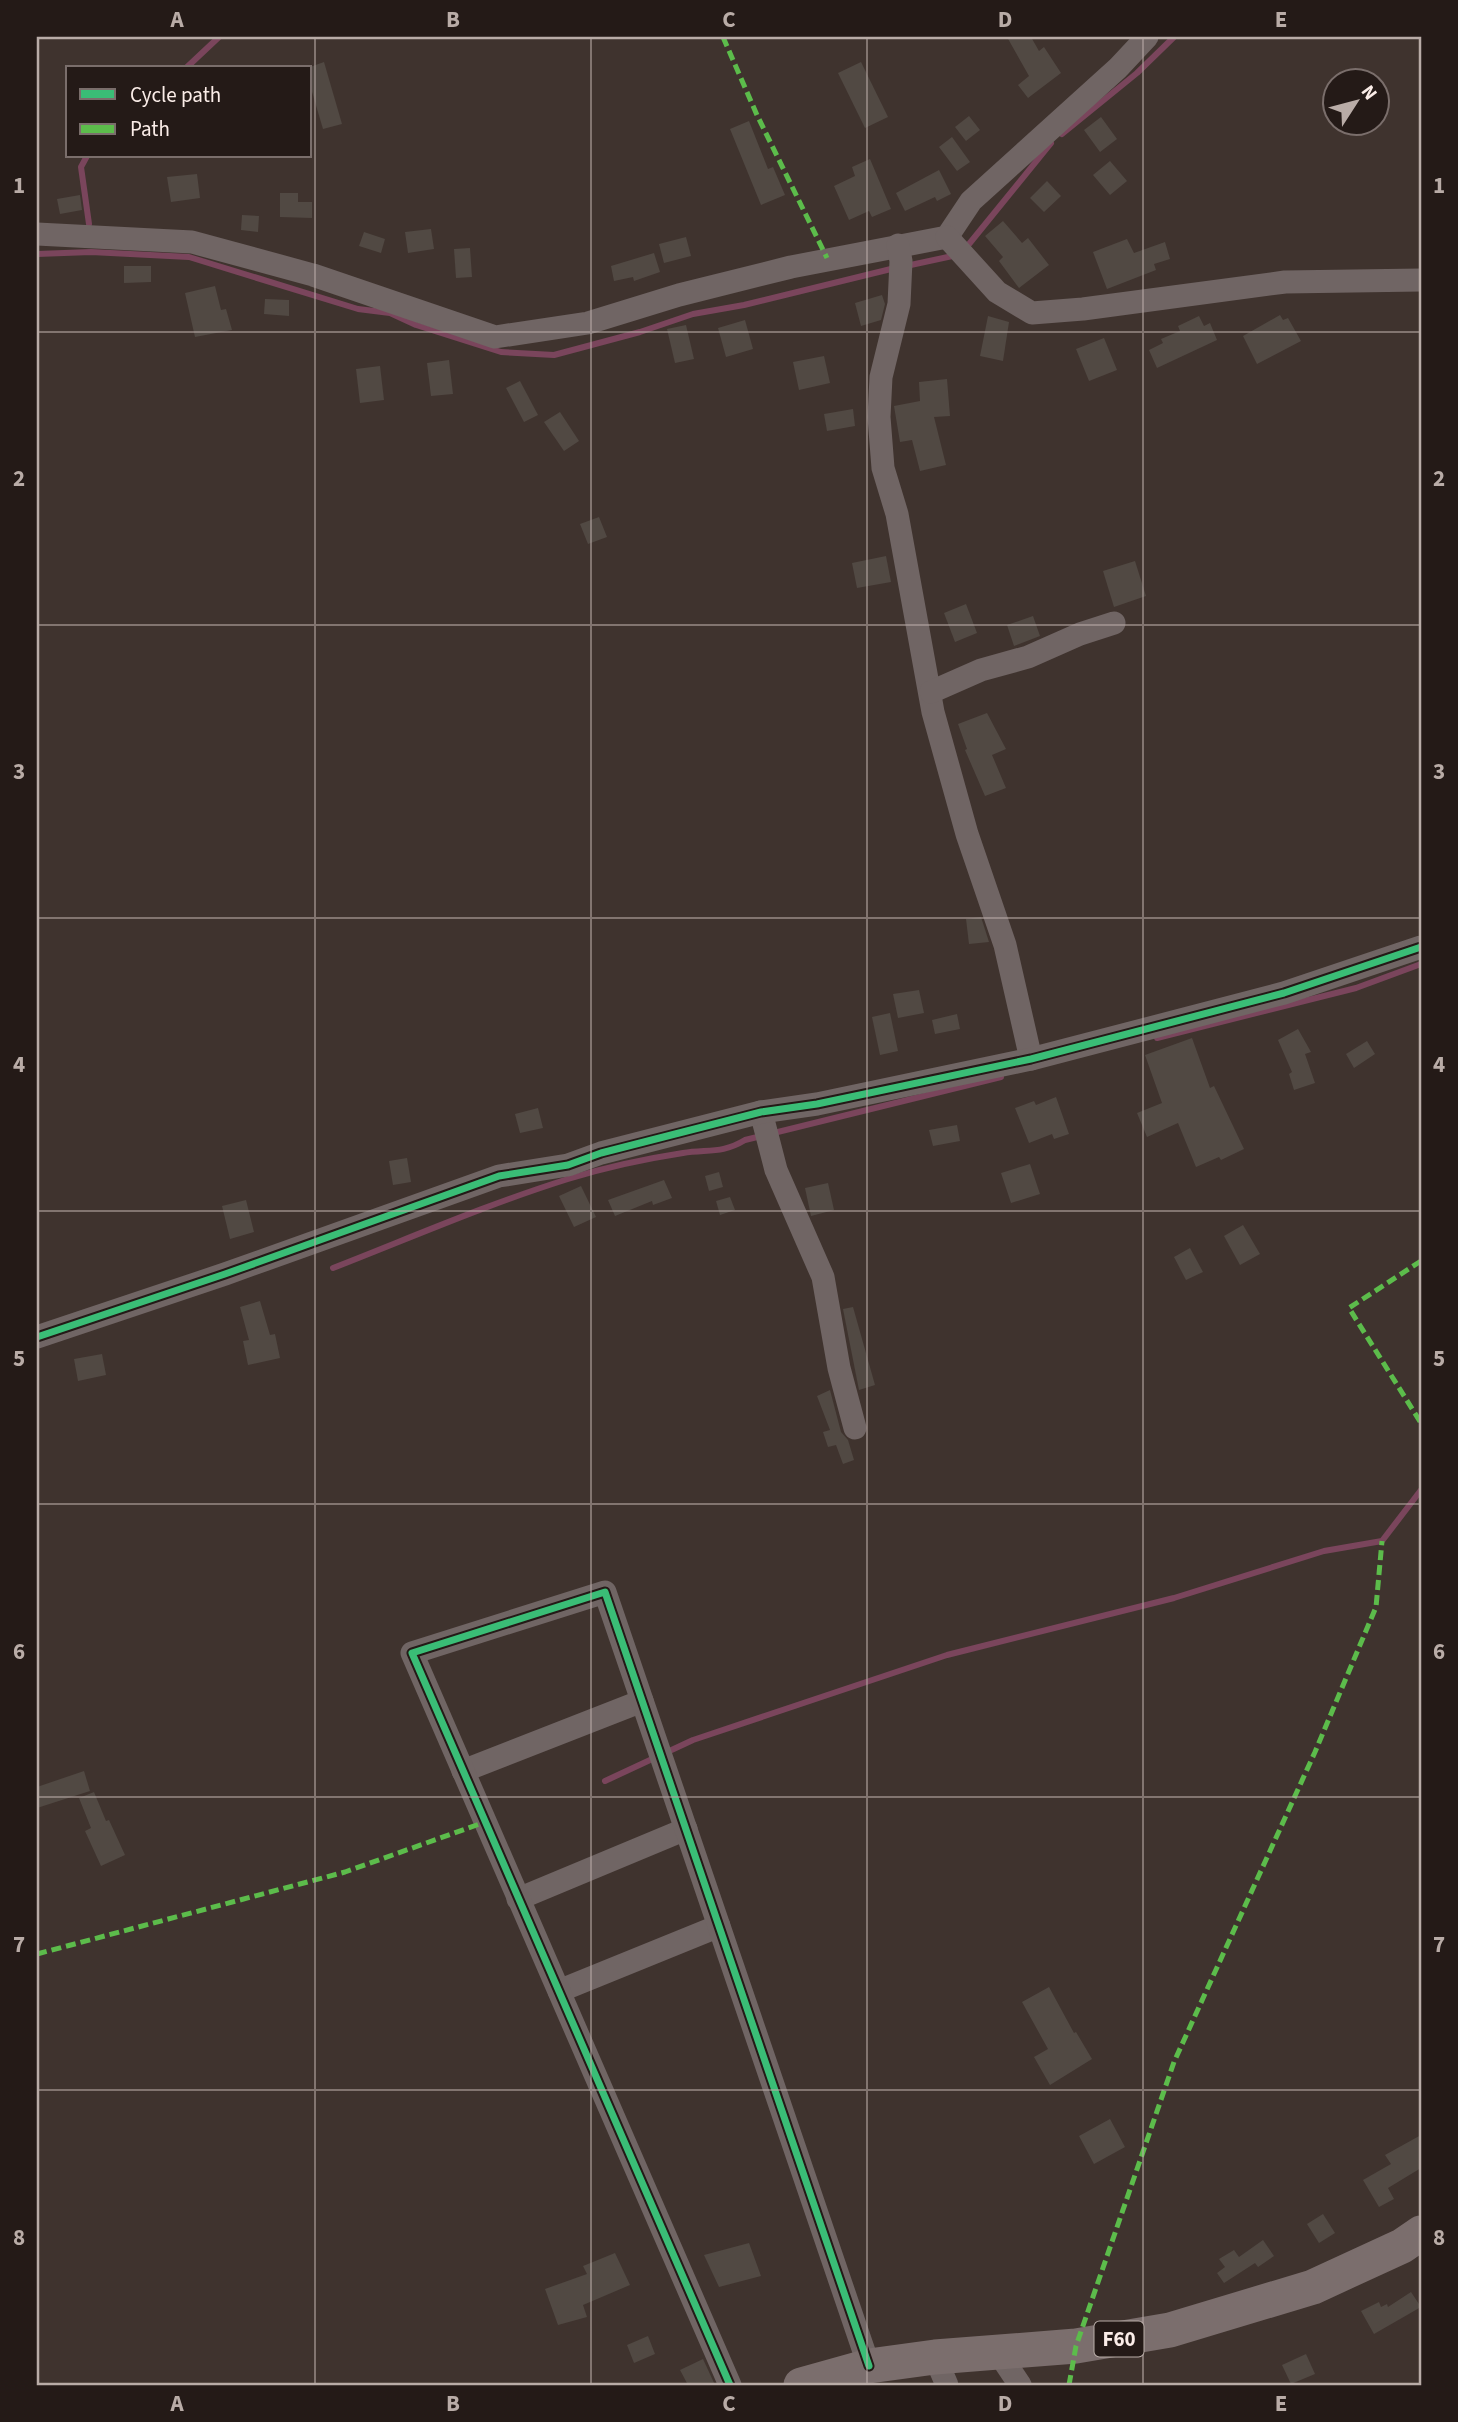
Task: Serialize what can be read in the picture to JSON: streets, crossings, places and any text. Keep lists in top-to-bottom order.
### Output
{
  "streets": {
    "main road": ["F60"]
  },
  "legend": ["Cycle path", "Path"],
  "north": "top right",
  "grid": {
    "columns": [
      "A",
      "B",
      "C",
      "D",
      "E"
    ],
    "rows": [
      "1",
      "2",
      "3",
      "4",
      "5",
      "6",
      "7",
      "8"
    ]
  }
}
